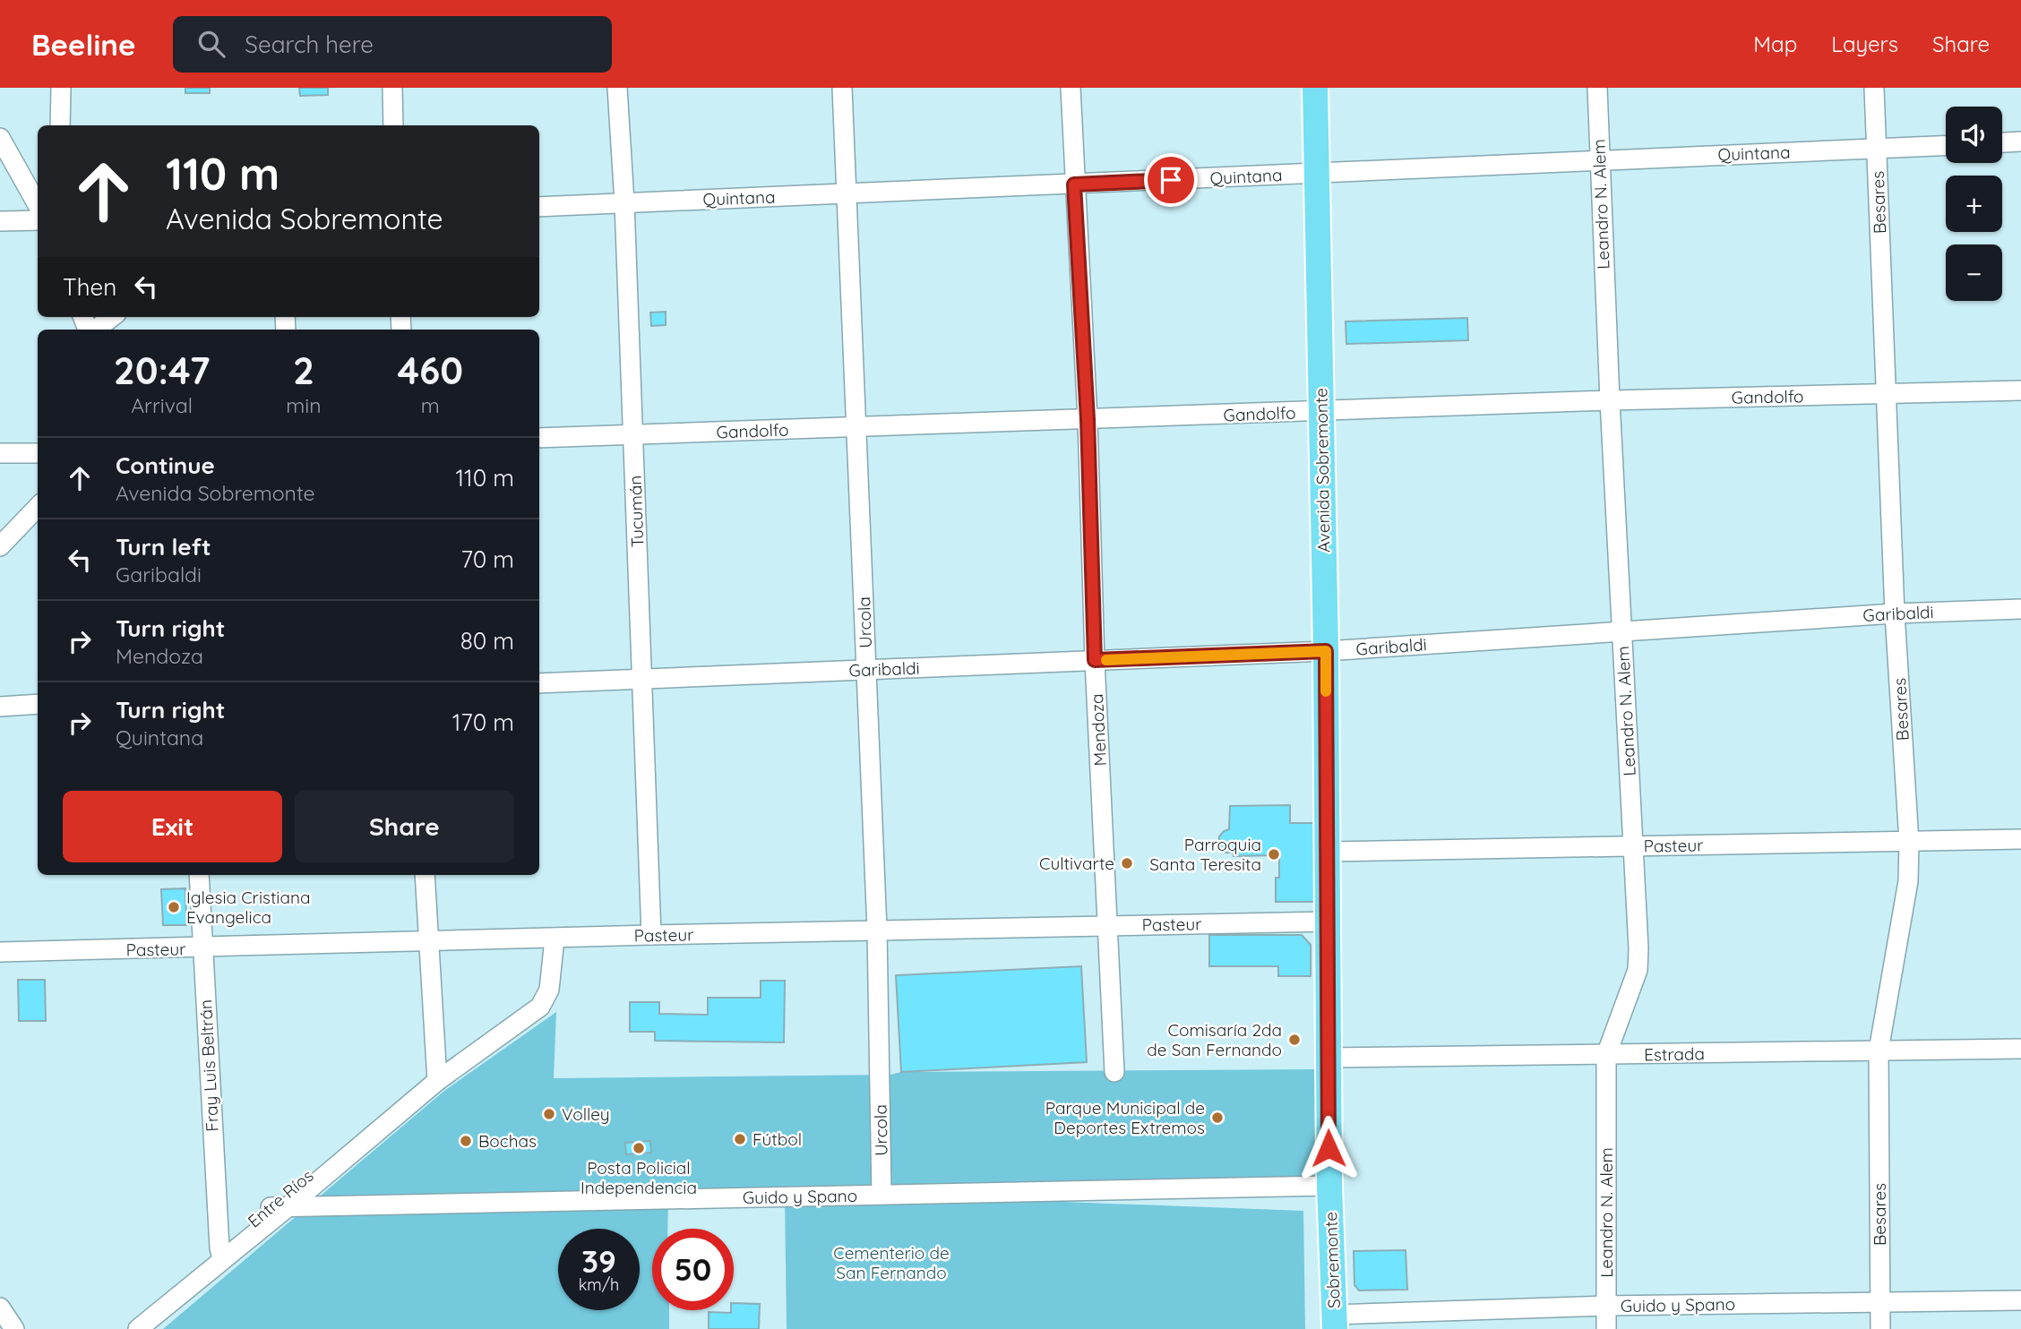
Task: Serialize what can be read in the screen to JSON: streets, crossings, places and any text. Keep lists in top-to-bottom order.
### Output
{
  "streets": {
    "main road": ["Avenida Sobremonte", "Sobremonte"],
    "street": [
      "Quintana",
      "Besares",
      "Leandro N. Alem",
      "Gandolfo",
      "Tucumán",
      "Garibaldi",
      "Urcola",
      "Mendoza",
      "Pasteur",
      "Estrada",
      "Fray Luis Beltrán",
      "Guido y Spano",
      "Entre Ríos"
    ]
  },
  "crossings": [
    ["Quintana", "Besares"],
    ["Quintana", "Leandro N. Alem"],
    ["Quintana", "Avenida Sobremonte"],
    ["Quintana", "Tucumán"],
    ["Quintana", "Urcola"],
    ["Quintana", "Mendoza"],
    ["Besares", "Gandolfo"],
    ["Besares", "Garibaldi"],
    ["Besares", "Pasteur"],
    ["Besares", "Estrada"],
    ["Besares", "Guido y Spano"],
    ["Leandro N. Alem", "Gandolfo"],
    ["Leandro N. Alem", "Garibaldi"],
    ["Leandro N. Alem", "Pasteur"],
    ["Leandro N. Alem", "Estrada"],
    ["Leandro N. Alem", "Guido y Spano"],
    ["Gandolfo", "Avenida Sobremonte"],
    ["Gandolfo", "Tucumán"],
    ["Gandolfo", "Urcola"],
    ["Gandolfo", "Mendoza"],
    ["Avenida Sobremonte", "Garibaldi"],
    ["Avenida Sobremonte", "Pasteur"],
    ["Avenida Sobremonte", "Sobremonte"],
    ["Tucumán", "Garibaldi"],
    ["Tucumán", "Pasteur"],
    ["Garibaldi", "Urcola"],
    ["Garibaldi", "Mendoza"],
    ["Urcola", "Pasteur"],
    ["Urcola", "Guido y Spano"],
    ["Mendoza", "Pasteur"],
    ["Pasteur", "Fray Luis Beltrán"],
    ["Pasteur", "Entre Ríos"],
    ["Pasteur", "Sobremonte"],
    ["Estrada", "Sobremonte"],
    ["Fray Luis Beltrán", "Entre Ríos"],
    ["Guido y Spano", "Entre Ríos"],
    ["Guido y Spano", "Sobremonte"]
  ],
  "parks": ["Cementerio de San Fernando"],
  "places": [
    "Parroquia Santa Teresita",
    "Cultivarte",
    "Iglesia Cristiana Evangelica",
    "Comisaría 2da de San Fernando",
    "Volley",
    "Parque Municipal de Deportes Extremos",
    "Fútbol",
    "Bochas",
    "Posta Policial Independencia"
  ],
  "page": {
    "header": "Beeline",
    "search": "Search here",
    "nav": ["Map", "Layers", "Share"],
    "map_buttons": ["+", "−"],
    "turn": ["110 m", "Avenida Sobremonte"],
    "then": "Then",
    "eta": [
      "20:47",
      "Arrival",
      "2",
      "min",
      "460",
      "m"
    ],
    "list": [
      {
        "name": "Continue",
        "note": "Avenida Sobremonte",
        "value": "110 m"
      },
      {
        "name": "Turn left",
        "note": "Garibaldi",
        "value": "70 m"
      },
      {
        "name": "Turn right",
        "note": "Mendoza",
        "value": "80 m"
      },
      {
        "name": "Turn right",
        "note": "Quintana",
        "value": "170 m"
      }
    ],
    "buttons": ["Exit", "Share"],
    "speed": "39 km/h",
    "limit": "50"
  }
}
